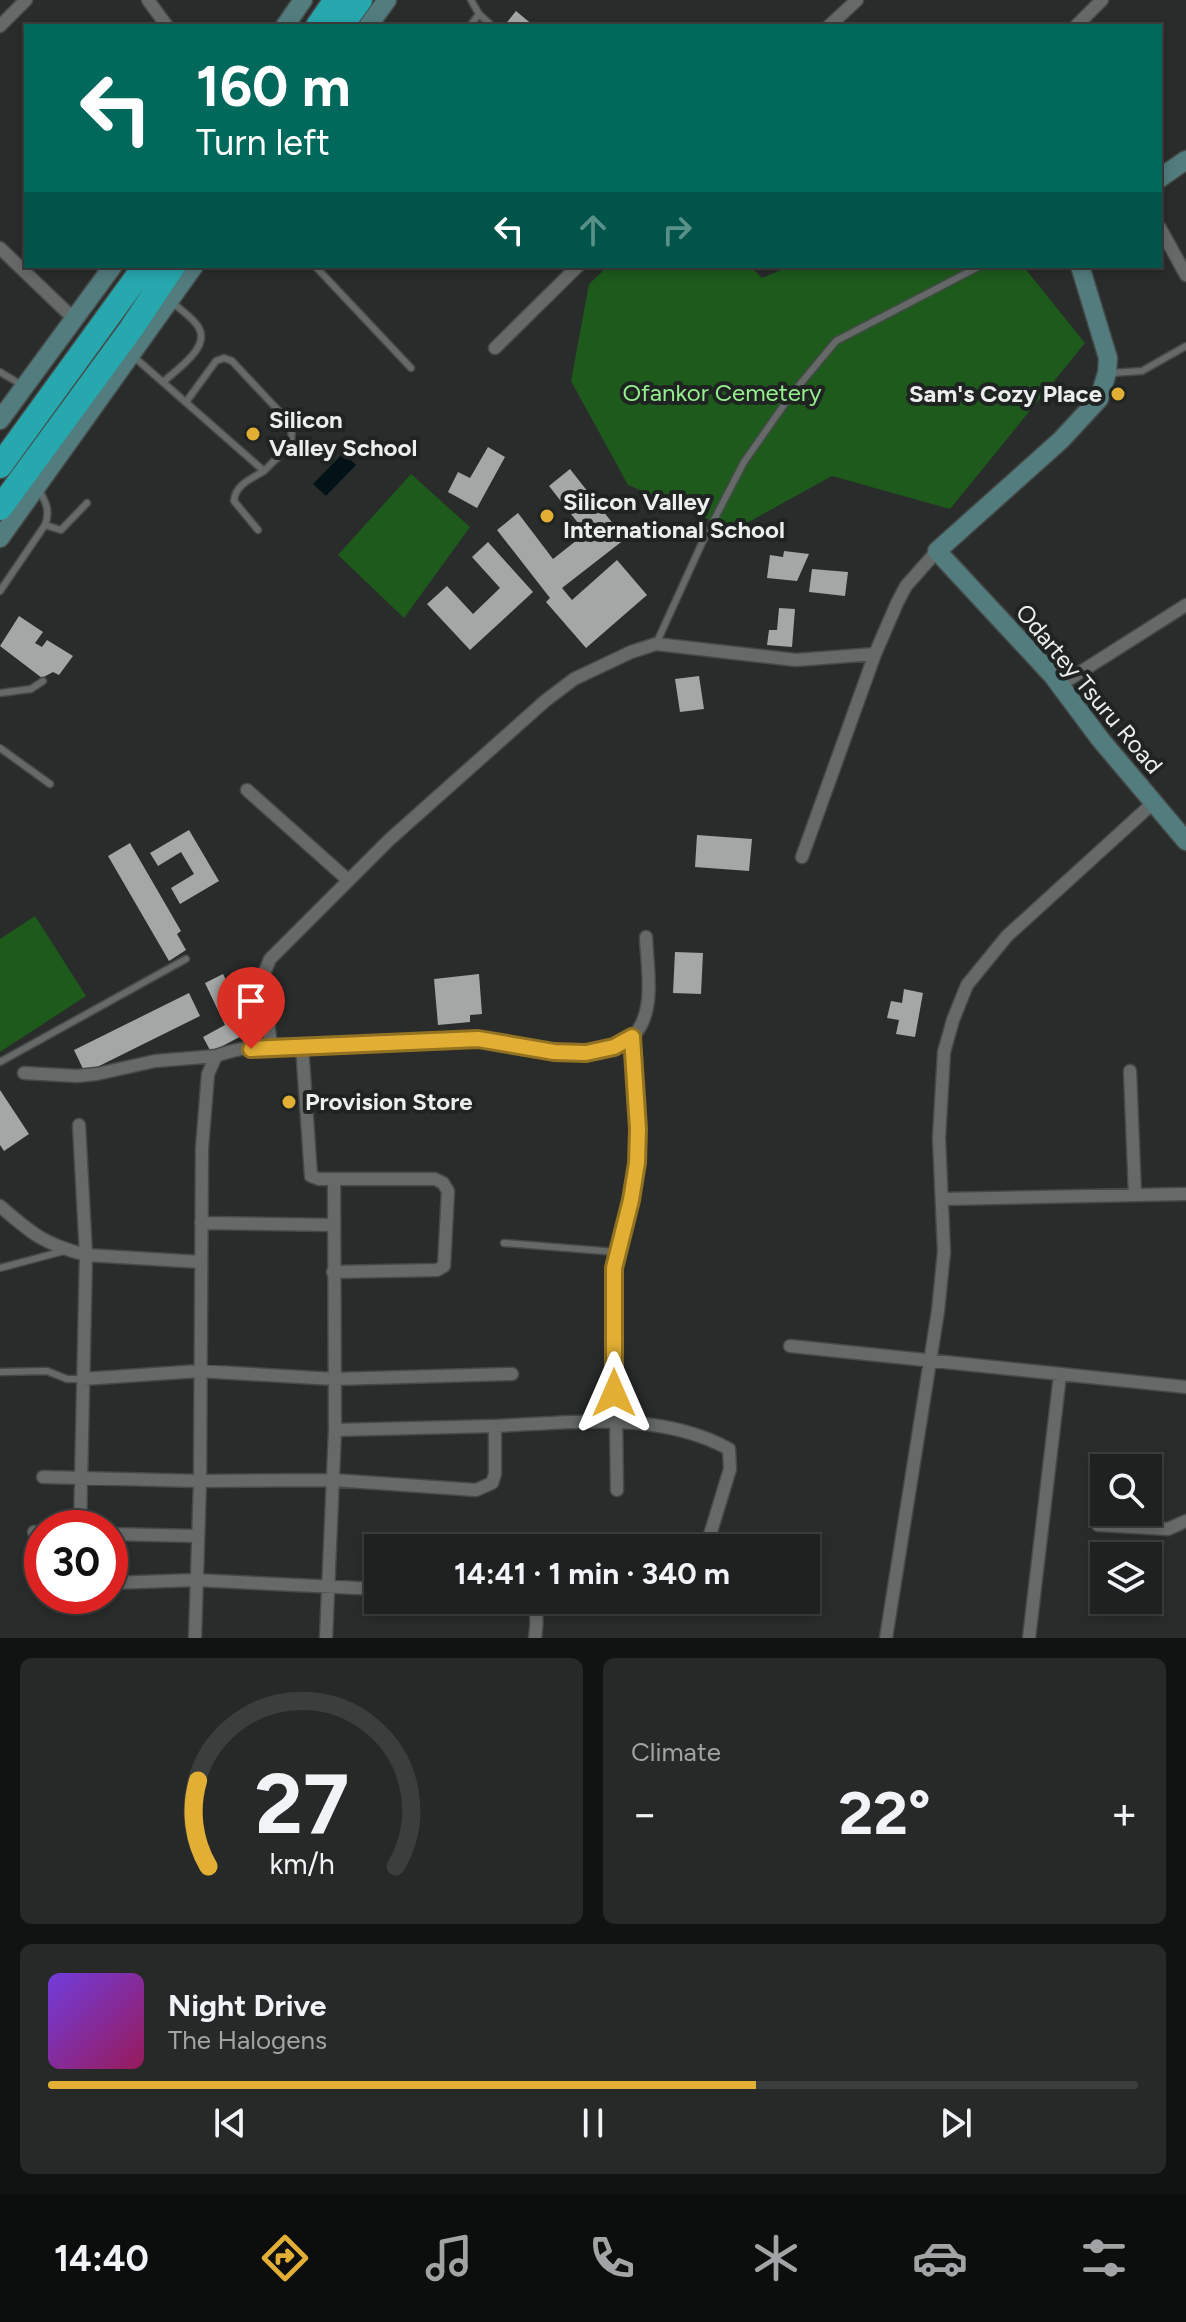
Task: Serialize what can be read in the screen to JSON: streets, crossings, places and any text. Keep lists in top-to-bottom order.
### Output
{
  "streets": {
    "street": ["Odartey Tsuru Road"]
  },
  "parks": ["Ofankor Cemetery"],
  "places": [
    "Sam's Cozy Place",
    "Silicon Valley School",
    "Silicon Valley International School",
    "Provision Store"
  ],
  "page": {
    "turn": ["160 m", "Turn left"],
    "limit": "30",
    "trip": "14:41 · 1 min · 340 m",
    "tile": "Climate",
    "heat": ["−", "22°", "+"],
    "song": ["Night Drive", "The Halogens"],
    "tabs": "14:40",
    "gauge": ["27", "km/h"]
  }
}
